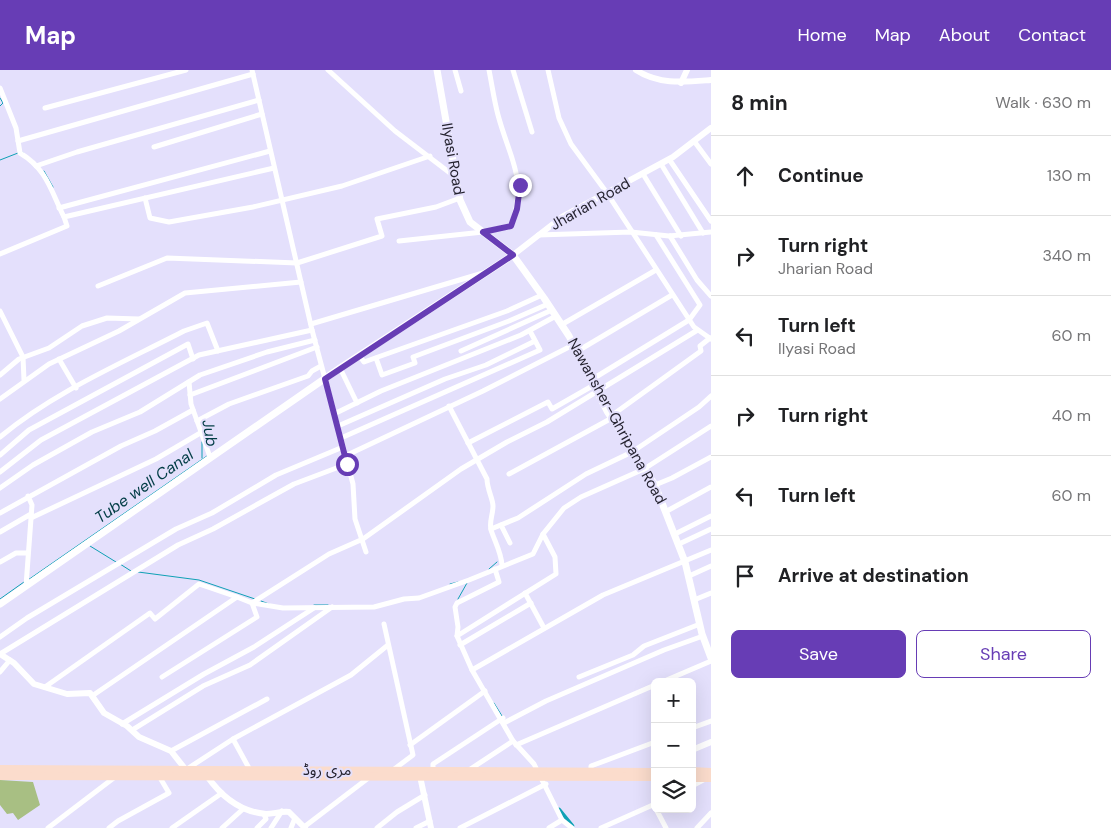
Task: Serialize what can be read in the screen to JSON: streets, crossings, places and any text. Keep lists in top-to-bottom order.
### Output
{
  "streets": {
    "main road": [
      "Ilyasi Road",
      "Jharian Road",
      "Nawansher-Ghripana Road",
      "مری روڈ"
    ]
  },
  "crossings": [
    ["Ilyasi Road", "Jharian Road"],
    ["Ilyasi Road", "Nawansher-Ghripana Road"],
    ["Jharian Road", "Nawansher-Ghripana Road"]
  ],
  "water": ["Jub", "Tube well Canal"],
  "page": {
    "header": "Map",
    "nav": [
      "Home",
      "Map",
      "About",
      "Contact"
    ],
    "heading": ["8 min", "Walk · 630 m"],
    "list": [
      ["Continue", "130 m"],
      ["Turn right", "Jharian Road", "340 m"],
      ["Turn left", "Ilyasi Road", "60 m"],
      ["Turn right", "40 m"],
      ["Turn left", "60 m"],
      "Arrive at destination"
    ],
    "buttons": ["Save", "Share"],
    "map_buttons": ["+", "−"]
  }
}
